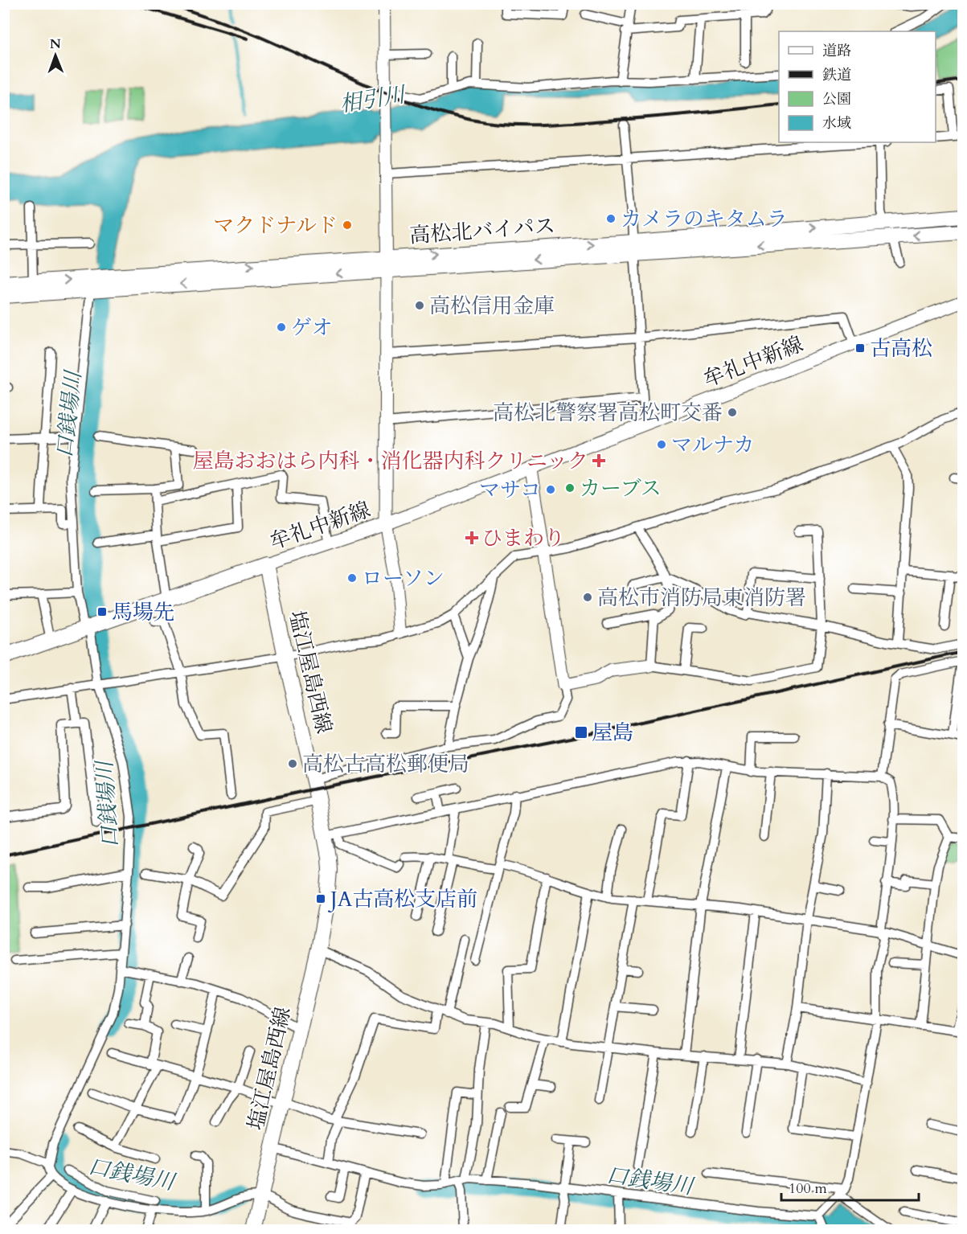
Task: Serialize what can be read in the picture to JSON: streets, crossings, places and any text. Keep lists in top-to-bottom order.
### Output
{
  "streets": {
    "main road": ["高松北バイパス", "牟礼中新線", "塩江屋島西線"]
  },
  "crossings": [
    ["牟礼中新線", "塩江屋島西線"]
  ],
  "water": ["相引川", "口銭場川"],
  "places": {
    "other": [
      "カメラのキタムラ",
      "マクドナルド",
      "高松信用金庫",
      "ゲオ",
      "高松北警察署高松町交番",
      "マルナカ",
      "カーブス",
      "マサコ",
      "ローソン",
      "高松市消防局東消防署",
      "高松古高松郵便局"
    ],
    "transit": [
      "古高松",
      "馬場先",
      "屋島",
      "JA古高松支店前"
    ],
    "health": ["屋島おおはら内科・消化器内科クリニック", "ひまわり"]
  },
  "legend": [
    "道路",
    "鉄道",
    "公園",
    "水域"
  ],
  "scale_bar": "100 m",
  "north": "top"
}
